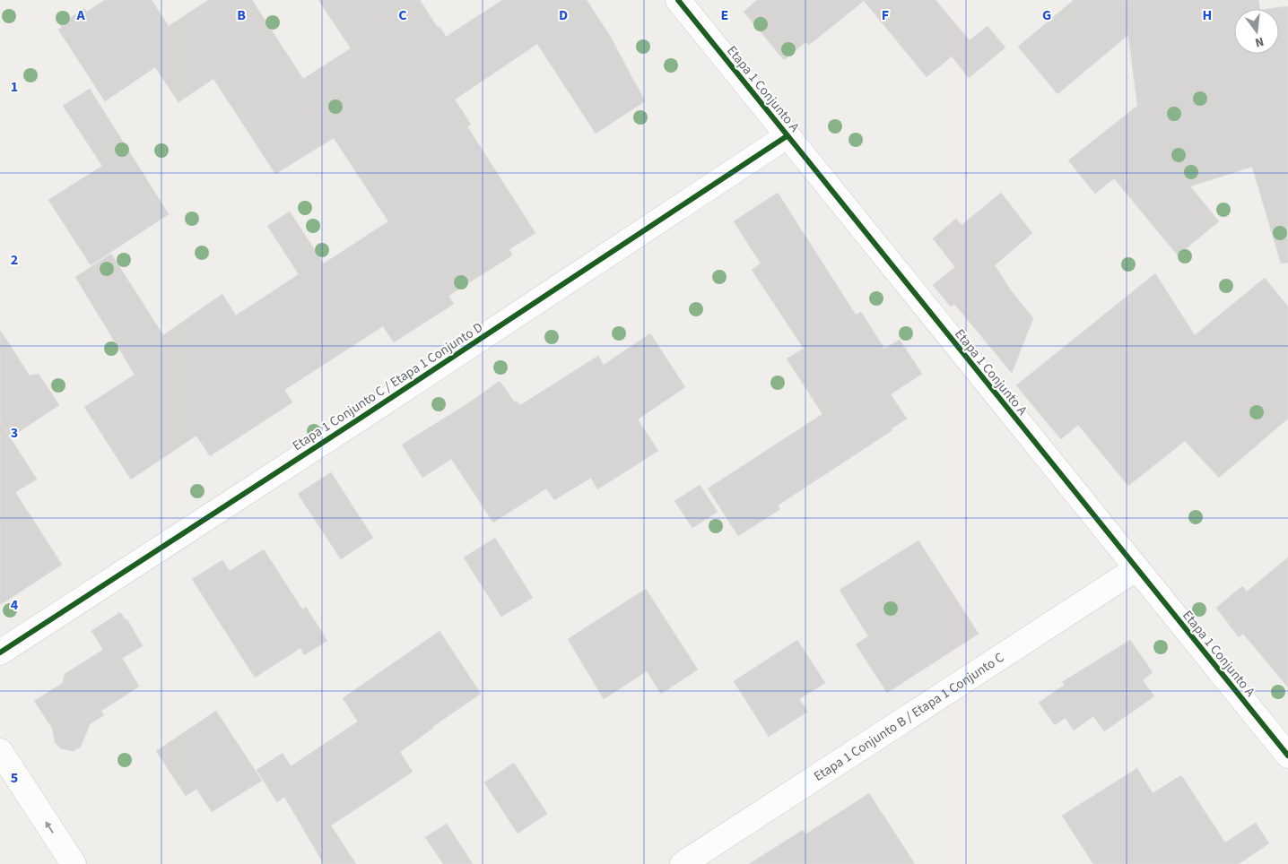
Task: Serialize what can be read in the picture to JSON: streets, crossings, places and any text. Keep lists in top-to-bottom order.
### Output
{
  "streets": {
    "street": ["Etapa 1 Conjunto A", "Etapa 1 Conjunto C / Etapa 1 Conjunto D", "Etapa 1 Conjunto B / Etapa 1 Conjunto C"]
  },
  "crossings": [
    ["Etapa 1 Conjunto A", "Etapa 1 Conjunto C / Etapa 1 Conjunto D"],
    ["Etapa 1 Conjunto A", "Etapa 1 Conjunto B / Etapa 1 Conjunto C"]
  ],
  "north": "bottom",
  "grid": {
    "columns": [
      "A",
      "B",
      "C",
      "D",
      "E",
      "F",
      "G",
      "H"
    ],
    "rows": [
      "1",
      "2",
      "3",
      "4",
      "5"
    ]
  }
}
